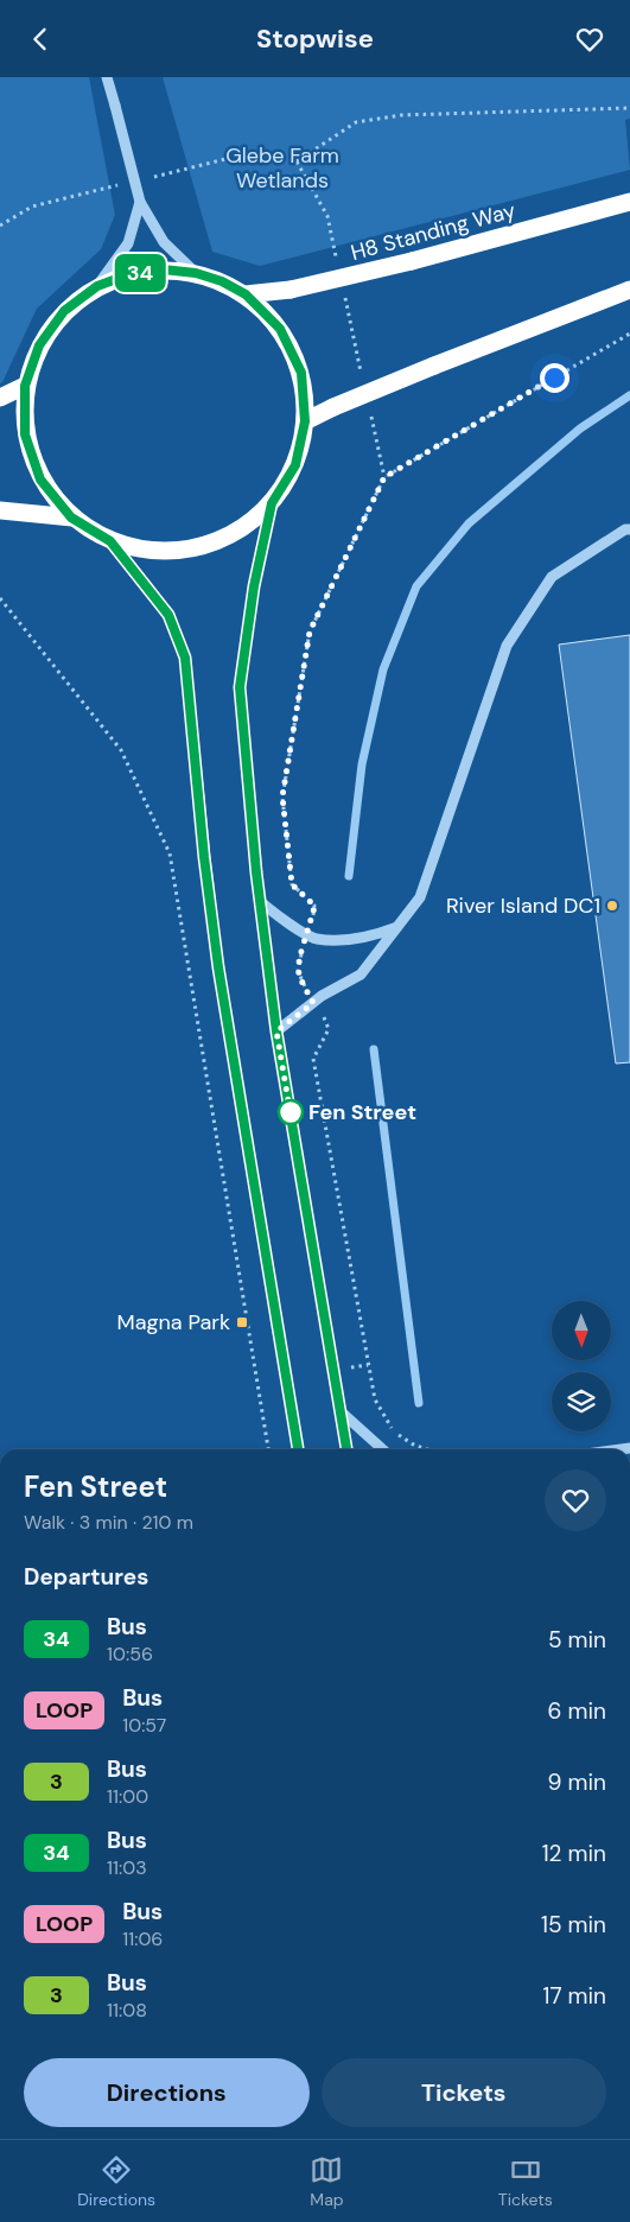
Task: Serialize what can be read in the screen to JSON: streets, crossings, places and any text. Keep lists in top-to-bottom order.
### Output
{
  "streets": {
    "highway": ["H8 Standing Way"]
  },
  "parks": ["Glebe Farm Wetlands"],
  "places": {
    "other": ["River Island DC1", "Fen Street"],
    "transit": ["Magna Park"]
  },
  "lines": ["bus line 34"],
  "north": "bottom",
  "page": {
    "header": "Stopwise",
    "on_map": "34",
    "heading": [
      ["Fen Street", "Walk · 3 min · 210 m"],
      "Departures"
    ],
    "list": [
      {
        "mark": "34",
        "name": "Bus",
        "note": "10:56",
        "value": "5 min"
      },
      {
        "mark": "LOOP",
        "name": "Bus",
        "note": "10:57",
        "value": "6 min"
      },
      {
        "mark": "3",
        "name": "Bus",
        "note": "11:00",
        "value": "9 min"
      },
      {
        "mark": "34",
        "name": "Bus",
        "note": "11:03",
        "value": "12 min"
      },
      {
        "mark": "LOOP",
        "name": "Bus",
        "note": "11:06",
        "value": "15 min"
      },
      {
        "mark": "3",
        "name": "Bus",
        "note": "11:08",
        "value": "17 min"
      }
    ],
    "buttons": ["Directions", "Tickets"],
    "tabs": ["Directions", "Map", "Tickets"]
  }
}
